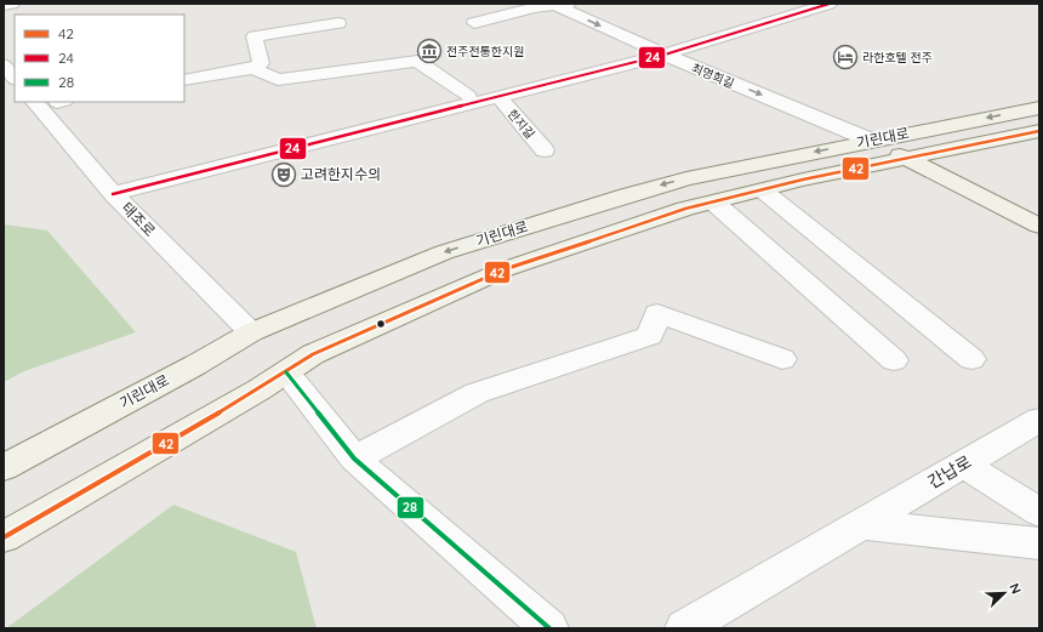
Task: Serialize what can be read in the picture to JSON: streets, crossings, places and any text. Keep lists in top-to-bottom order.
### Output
{
  "streets": {
    "street": [
      "최명희길",
      "한지길",
      "기린대로",
      "태조로",
      "간납로"
    ]
  },
  "crossings": [
    ["최명희길", "한지길"],
    ["최명희길", "기린대로"],
    ["한지길", "태조로"],
    ["기린대로", "태조로"]
  ],
  "places": {
    "museum": ["전주전통한지원"],
    "hotel": ["라한호텔 전주"],
    "theatre": ["고려한지수의"]
  },
  "lines": ["transit line 24", "transit line 42", "transit line 28"],
  "legend": ["42", "24", "28"],
  "north": "top right"
}
